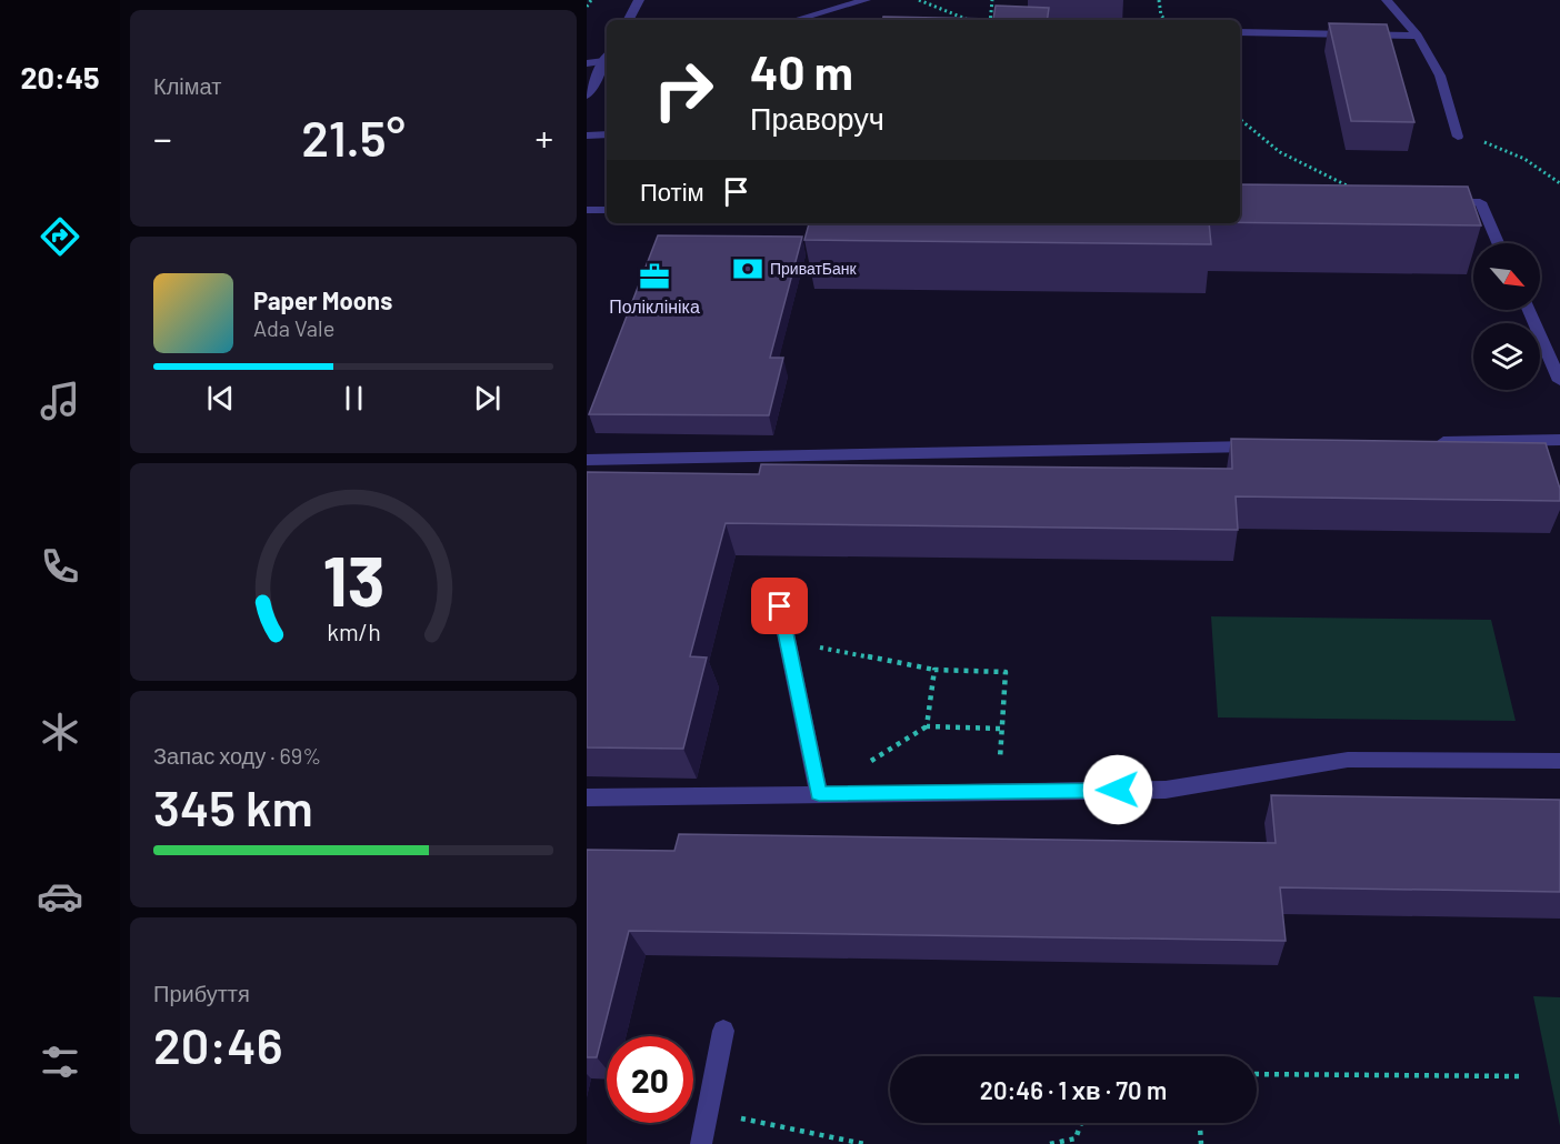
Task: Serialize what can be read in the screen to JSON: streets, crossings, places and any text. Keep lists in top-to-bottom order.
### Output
{
  "places": {
    "bank": ["ПриватБанк"],
    "office": ["Поліклініка"]
  },
  "north": "bottom right",
  "page": {
    "tabs": "20:45",
    "tile": [
      "Клімат",
      ["Запас ходу · 69%", "345 km"],
      ["Прибуття", "20:46"]
    ],
    "turn": ["40 m", "Праворуч"],
    "heat": ["−", "21.5°", "+"],
    "then": "Потім",
    "song": ["Paper Moons", "Ada Vale"],
    "limit": "20",
    "trip": "20:46 · 1 хв · 70 m",
    "gauge": ["13", "km/h"]
  }
}
